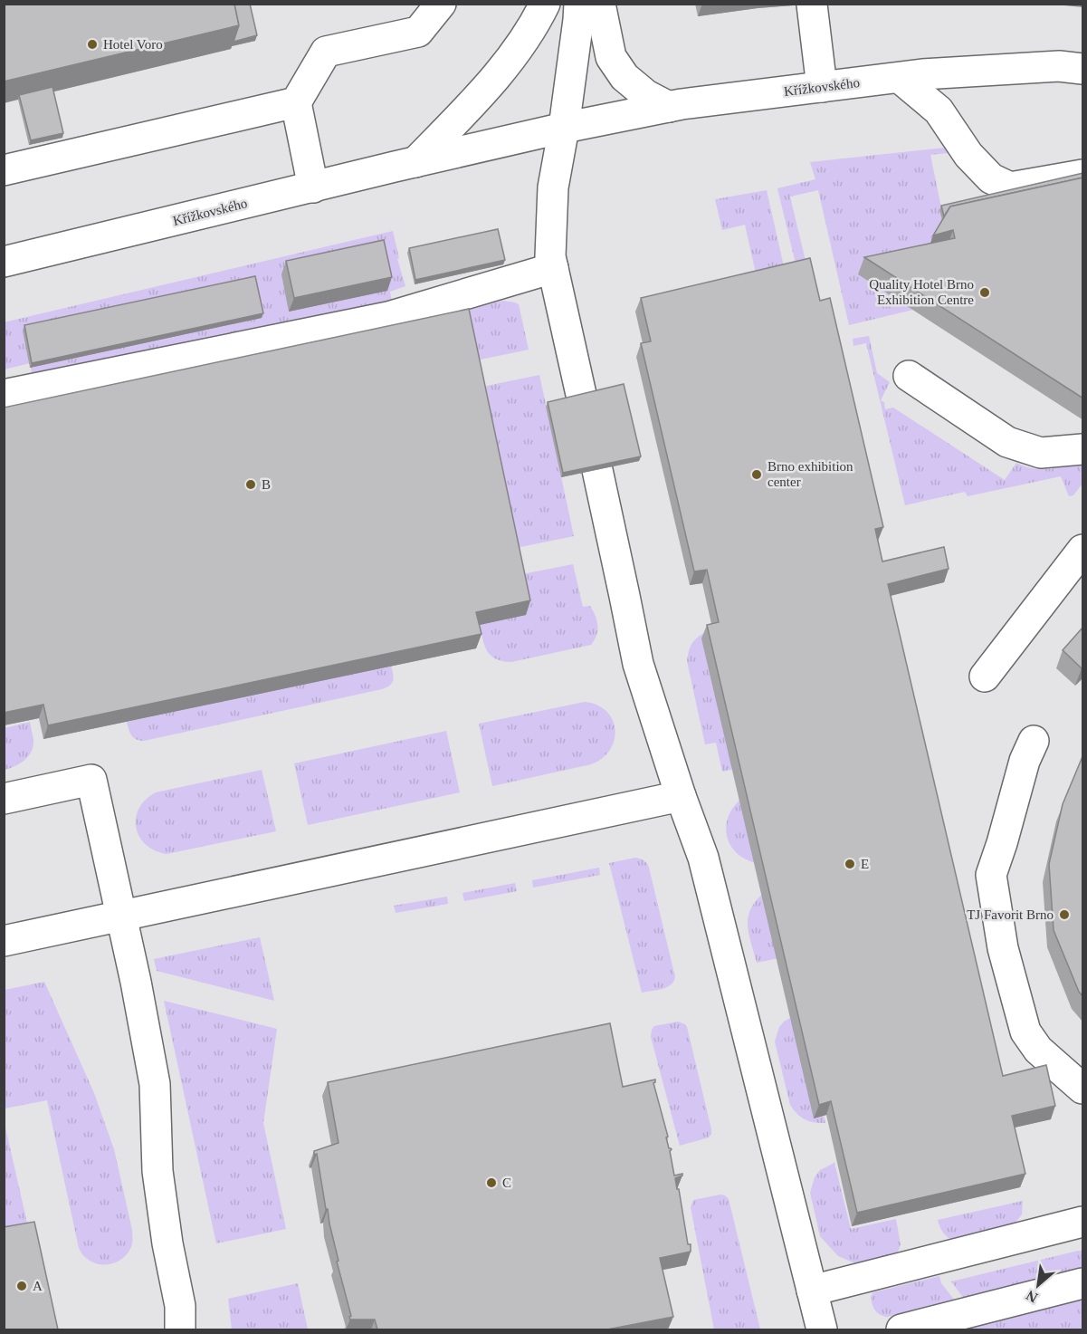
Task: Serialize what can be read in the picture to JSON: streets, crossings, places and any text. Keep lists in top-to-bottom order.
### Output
{
  "streets": {
    "street": ["Křížkovského"]
  },
  "places": [
    "Hotel Voro",
    "Quality Hotel Brno Exhibition Centre",
    "Brno exhibition center",
    "B",
    "E",
    "TJ Favorit Brno",
    "C",
    "A"
  ],
  "north": "bottom left"
}
